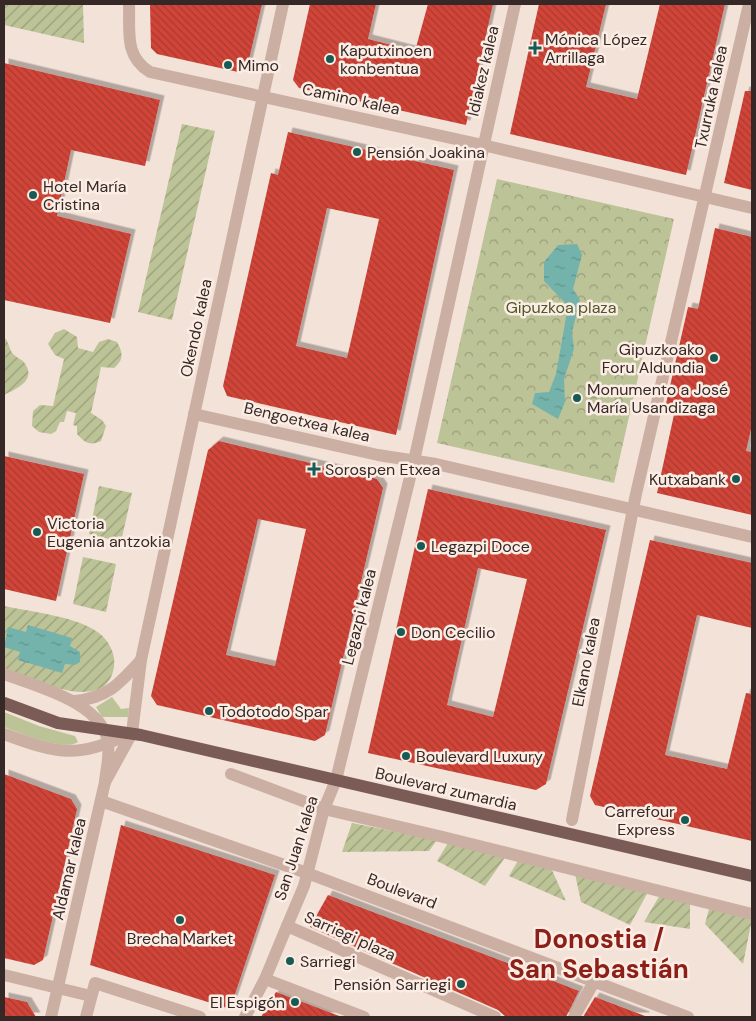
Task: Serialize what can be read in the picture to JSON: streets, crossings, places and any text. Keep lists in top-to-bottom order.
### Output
{
  "streets": {
    "main road": ["Boulevard zumardia"],
    "street": [
      "Idiakez kalea",
      "Txurruka kalea",
      "Camino kalea",
      "Okendo kalea",
      "Bengoetxea kalea",
      "Legazpi kalea",
      "Elkano kalea",
      "San Juan kalea",
      "Aldamar kalea",
      "Boulevard",
      "Sarriegi plaza"
    ]
  },
  "crossings": [
    ["Idiakez kalea", "Camino kalea"],
    ["Camino kalea", "Okendo kalea"],
    ["Okendo kalea", "Bengoetxea kalea"],
    ["Okendo kalea", "Boulevard zumardia"],
    ["Okendo kalea", "Aldamar kalea"],
    ["Bengoetxea kalea", "Legazpi kalea"],
    ["Legazpi kalea", "Boulevard zumardia"],
    ["Legazpi kalea", "San Juan kalea"],
    ["Boulevard zumardia", "San Juan kalea"],
    ["Boulevard zumardia", "Aldamar kalea"],
    ["San Juan kalea", "Boulevard"],
    ["San Juan kalea", "Sarriegi plaza"],
    ["Aldamar kalea", "Boulevard"]
  ],
  "districts": ["Donostia / San Sebastián"],
  "parks": ["Gipuzkoa plaza"],
  "places": {
    "health": ["Mónica López Arrillaga", "Sorospen Etxea"],
    "other": [
      "Kaputxinoen konbentua",
      "Mimo",
      "Pensión Joakina",
      "Hotel María Cristina",
      "Gipuzkoako Foru Aldundia",
      "Monumento a José María Usandizaga",
      "Kutxabank",
      "Victoria Eugenia antzokia",
      "Legazpi Doce",
      "Don Cecilio",
      "Todotodo Spar",
      "Boulevard Luxury",
      "Carrefour Express",
      "Brecha Market",
      "Sarriegi",
      "Pensión Sarriegi",
      "El Espigón"
    ]
  }
}
